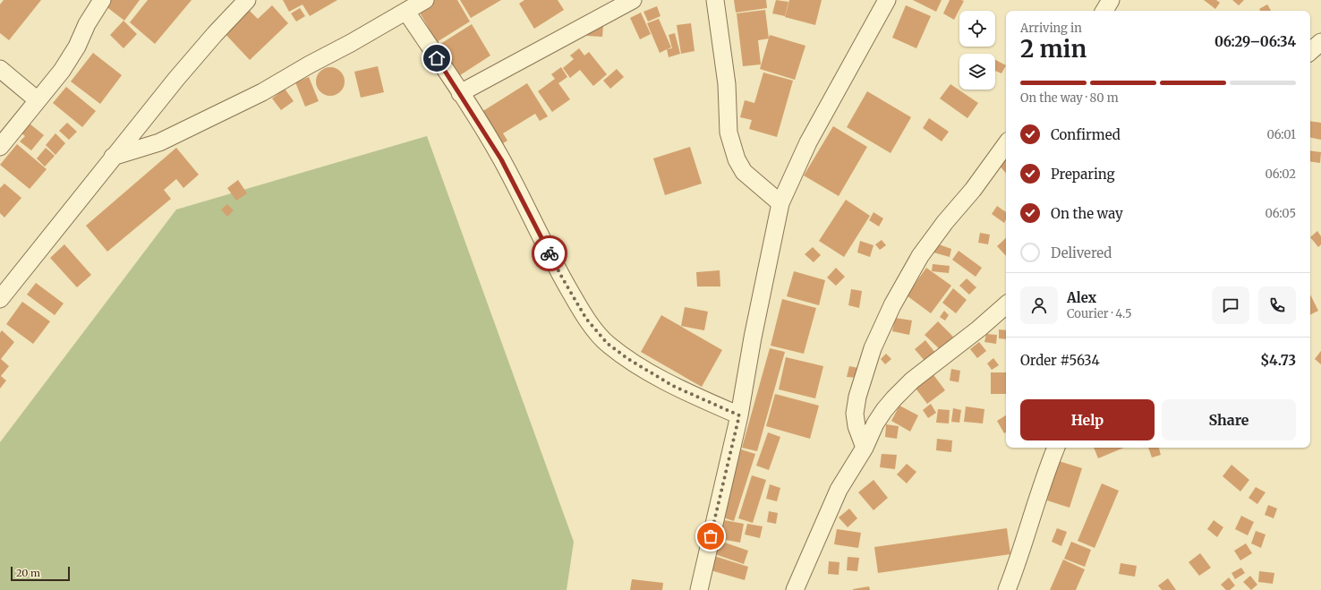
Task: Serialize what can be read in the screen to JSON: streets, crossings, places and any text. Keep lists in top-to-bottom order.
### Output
{
  "scale_bar": "20 m",
  "page": {
    "heading": ["2 min", "Arriving in", "06:29–06:34"],
    "panel": [
      "Alex",
      "Courier · 4.5",
      "Order #5634",
      "$4.73"
    ],
    "bar": "On the way · 80 m",
    "list": [
      ["Confirmed", "06:01"],
      ["Preparing", "06:02"],
      ["On the way", "06:05"],
      "Delivered"
    ],
    "buttons": ["Help", "Share"],
    "scale": "20 m"
  }
}
